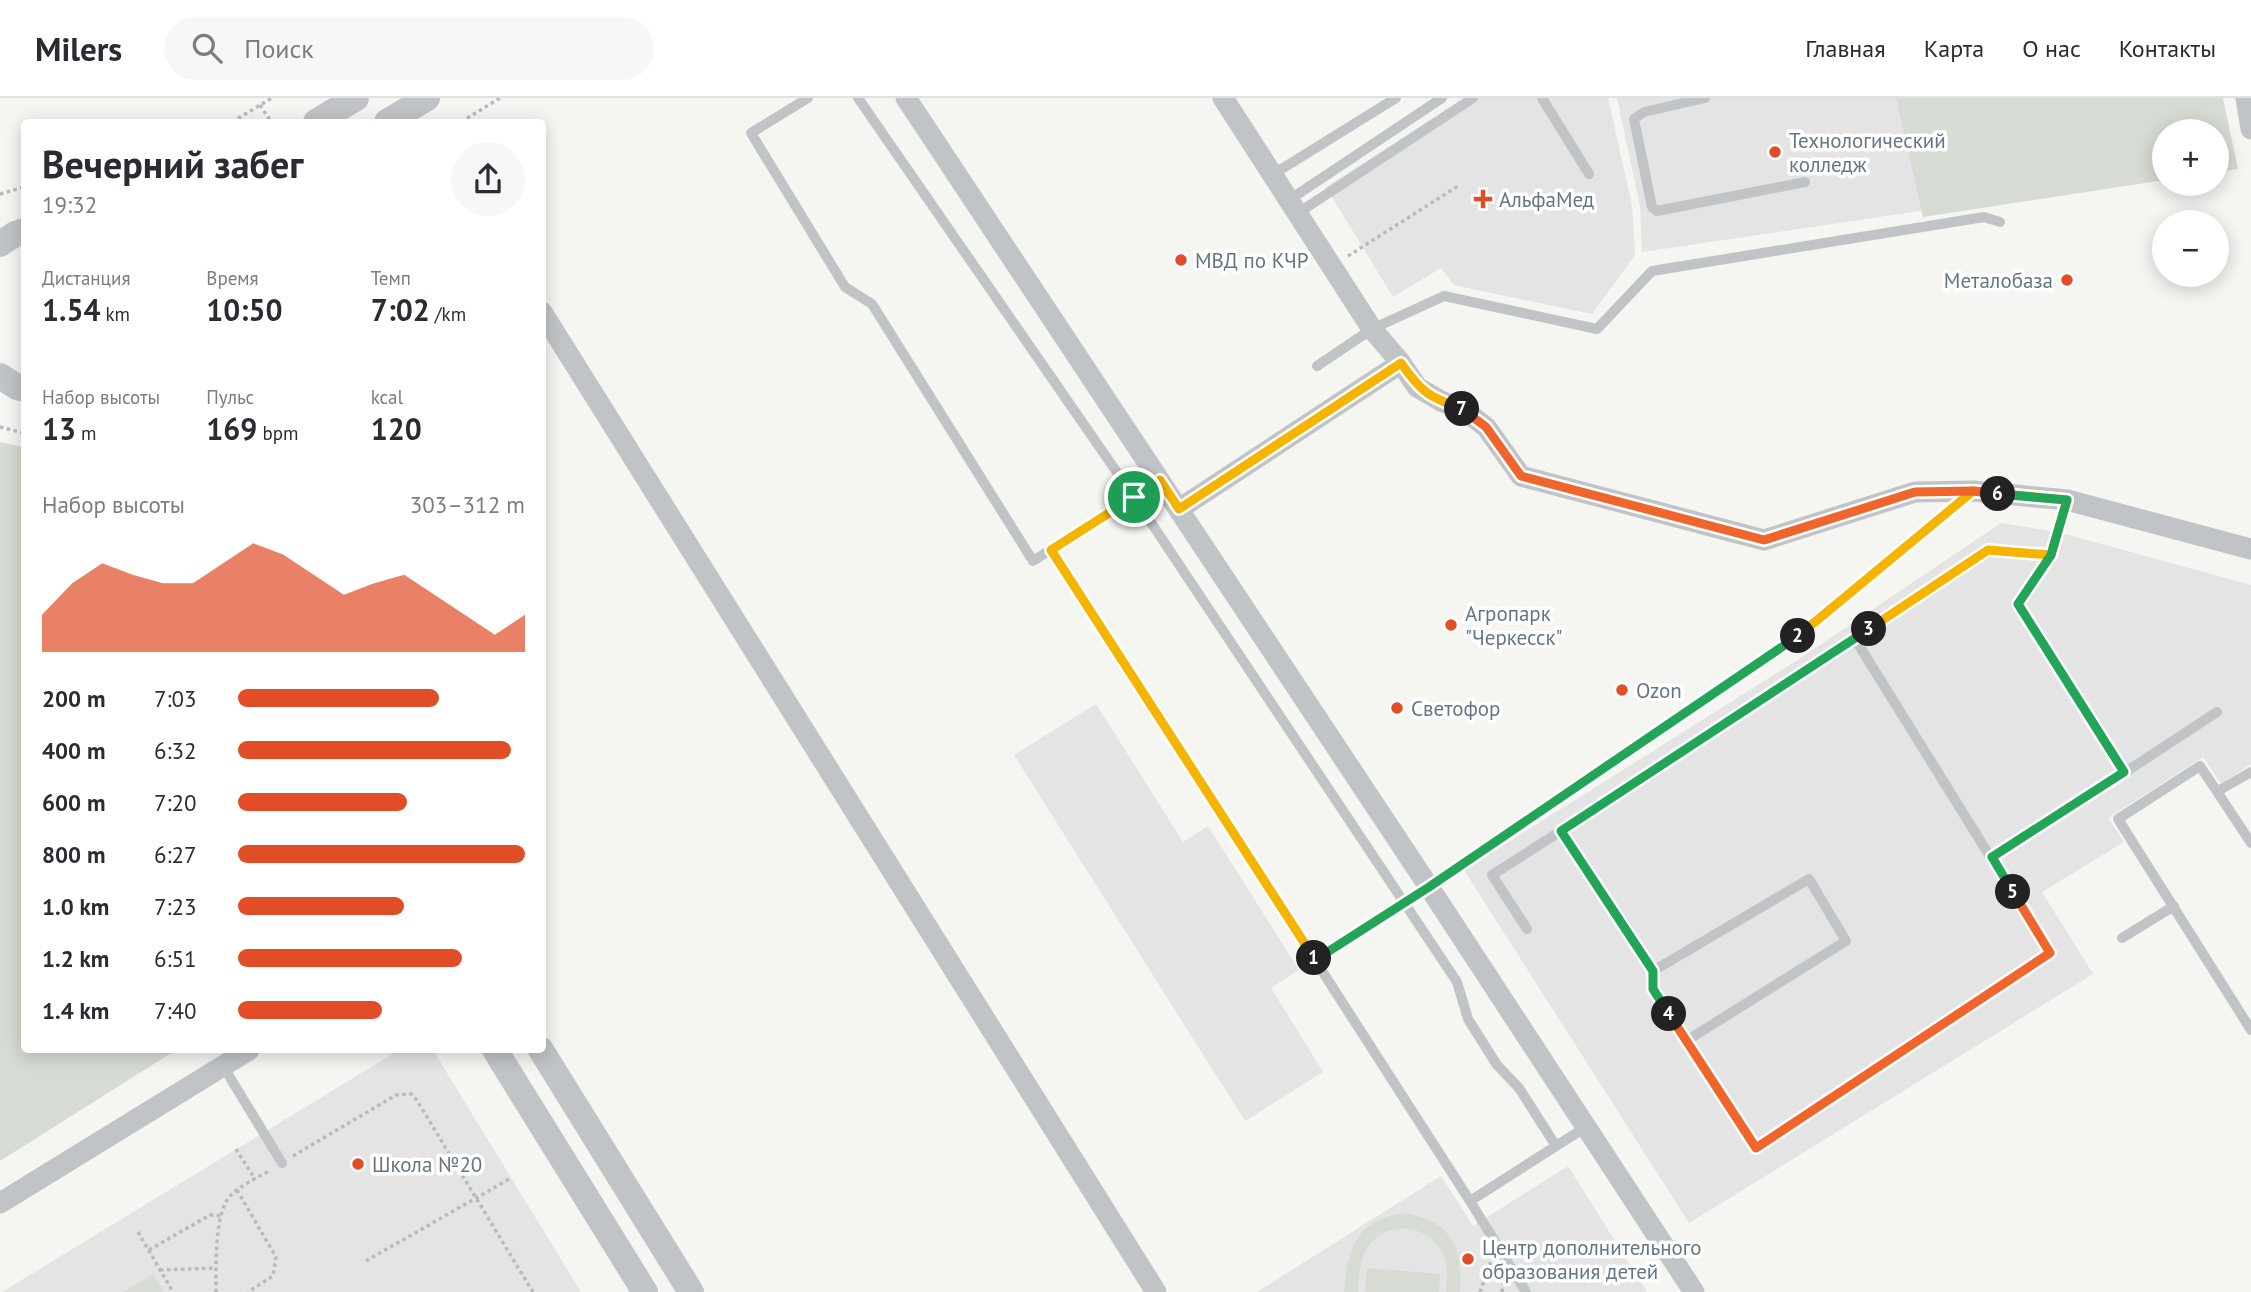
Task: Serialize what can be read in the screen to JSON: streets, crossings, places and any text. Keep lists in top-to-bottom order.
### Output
{
  "places": {
    "other": [
      "Технологический колледж",
      "МВД по КЧР",
      "Металобаза",
      "Агропарк \"Черкесск\"",
      "Ozon",
      "Светофор",
      "Школа №20",
      "Центр дополнительного образования детей"
    ],
    "health": ["АльфаМед"]
  },
  "page": {
    "header": "Milers",
    "search": "Поиск",
    "nav": [
      "Главная",
      "Карта",
      "О нас",
      "Контакты"
    ],
    "map_buttons": ["+", "−"],
    "heading": ["Вечерний забег", "19:32"],
    "stats": [
      ["Дистанция", "1.54 km"],
      ["Время", "10:50"],
      ["Темп", "7:02 /km"],
      ["Набор высоты", "13 m"],
      ["Пульс", "169 bpm"],
      ["kcal", "120"]
    ],
    "pins": [
      "7",
      "6",
      "3",
      "2",
      "5",
      "1",
      "4"
    ],
    "chart": ["Набор высоты", "303–312 m"],
    "list": [
      {
        "name": "200 m",
        "note": "7:03"
      },
      {
        "name": "400 m",
        "note": "6:32"
      },
      {
        "name": "600 m",
        "note": "7:20"
      },
      {
        "name": "800 m",
        "note": "6:27"
      },
      {
        "name": "1.0 km",
        "note": "7:23"
      },
      {
        "name": "1.2 km",
        "note": "6:51"
      },
      {
        "name": "1.4 km",
        "note": "7:40"
      }
    ]
  }
}
